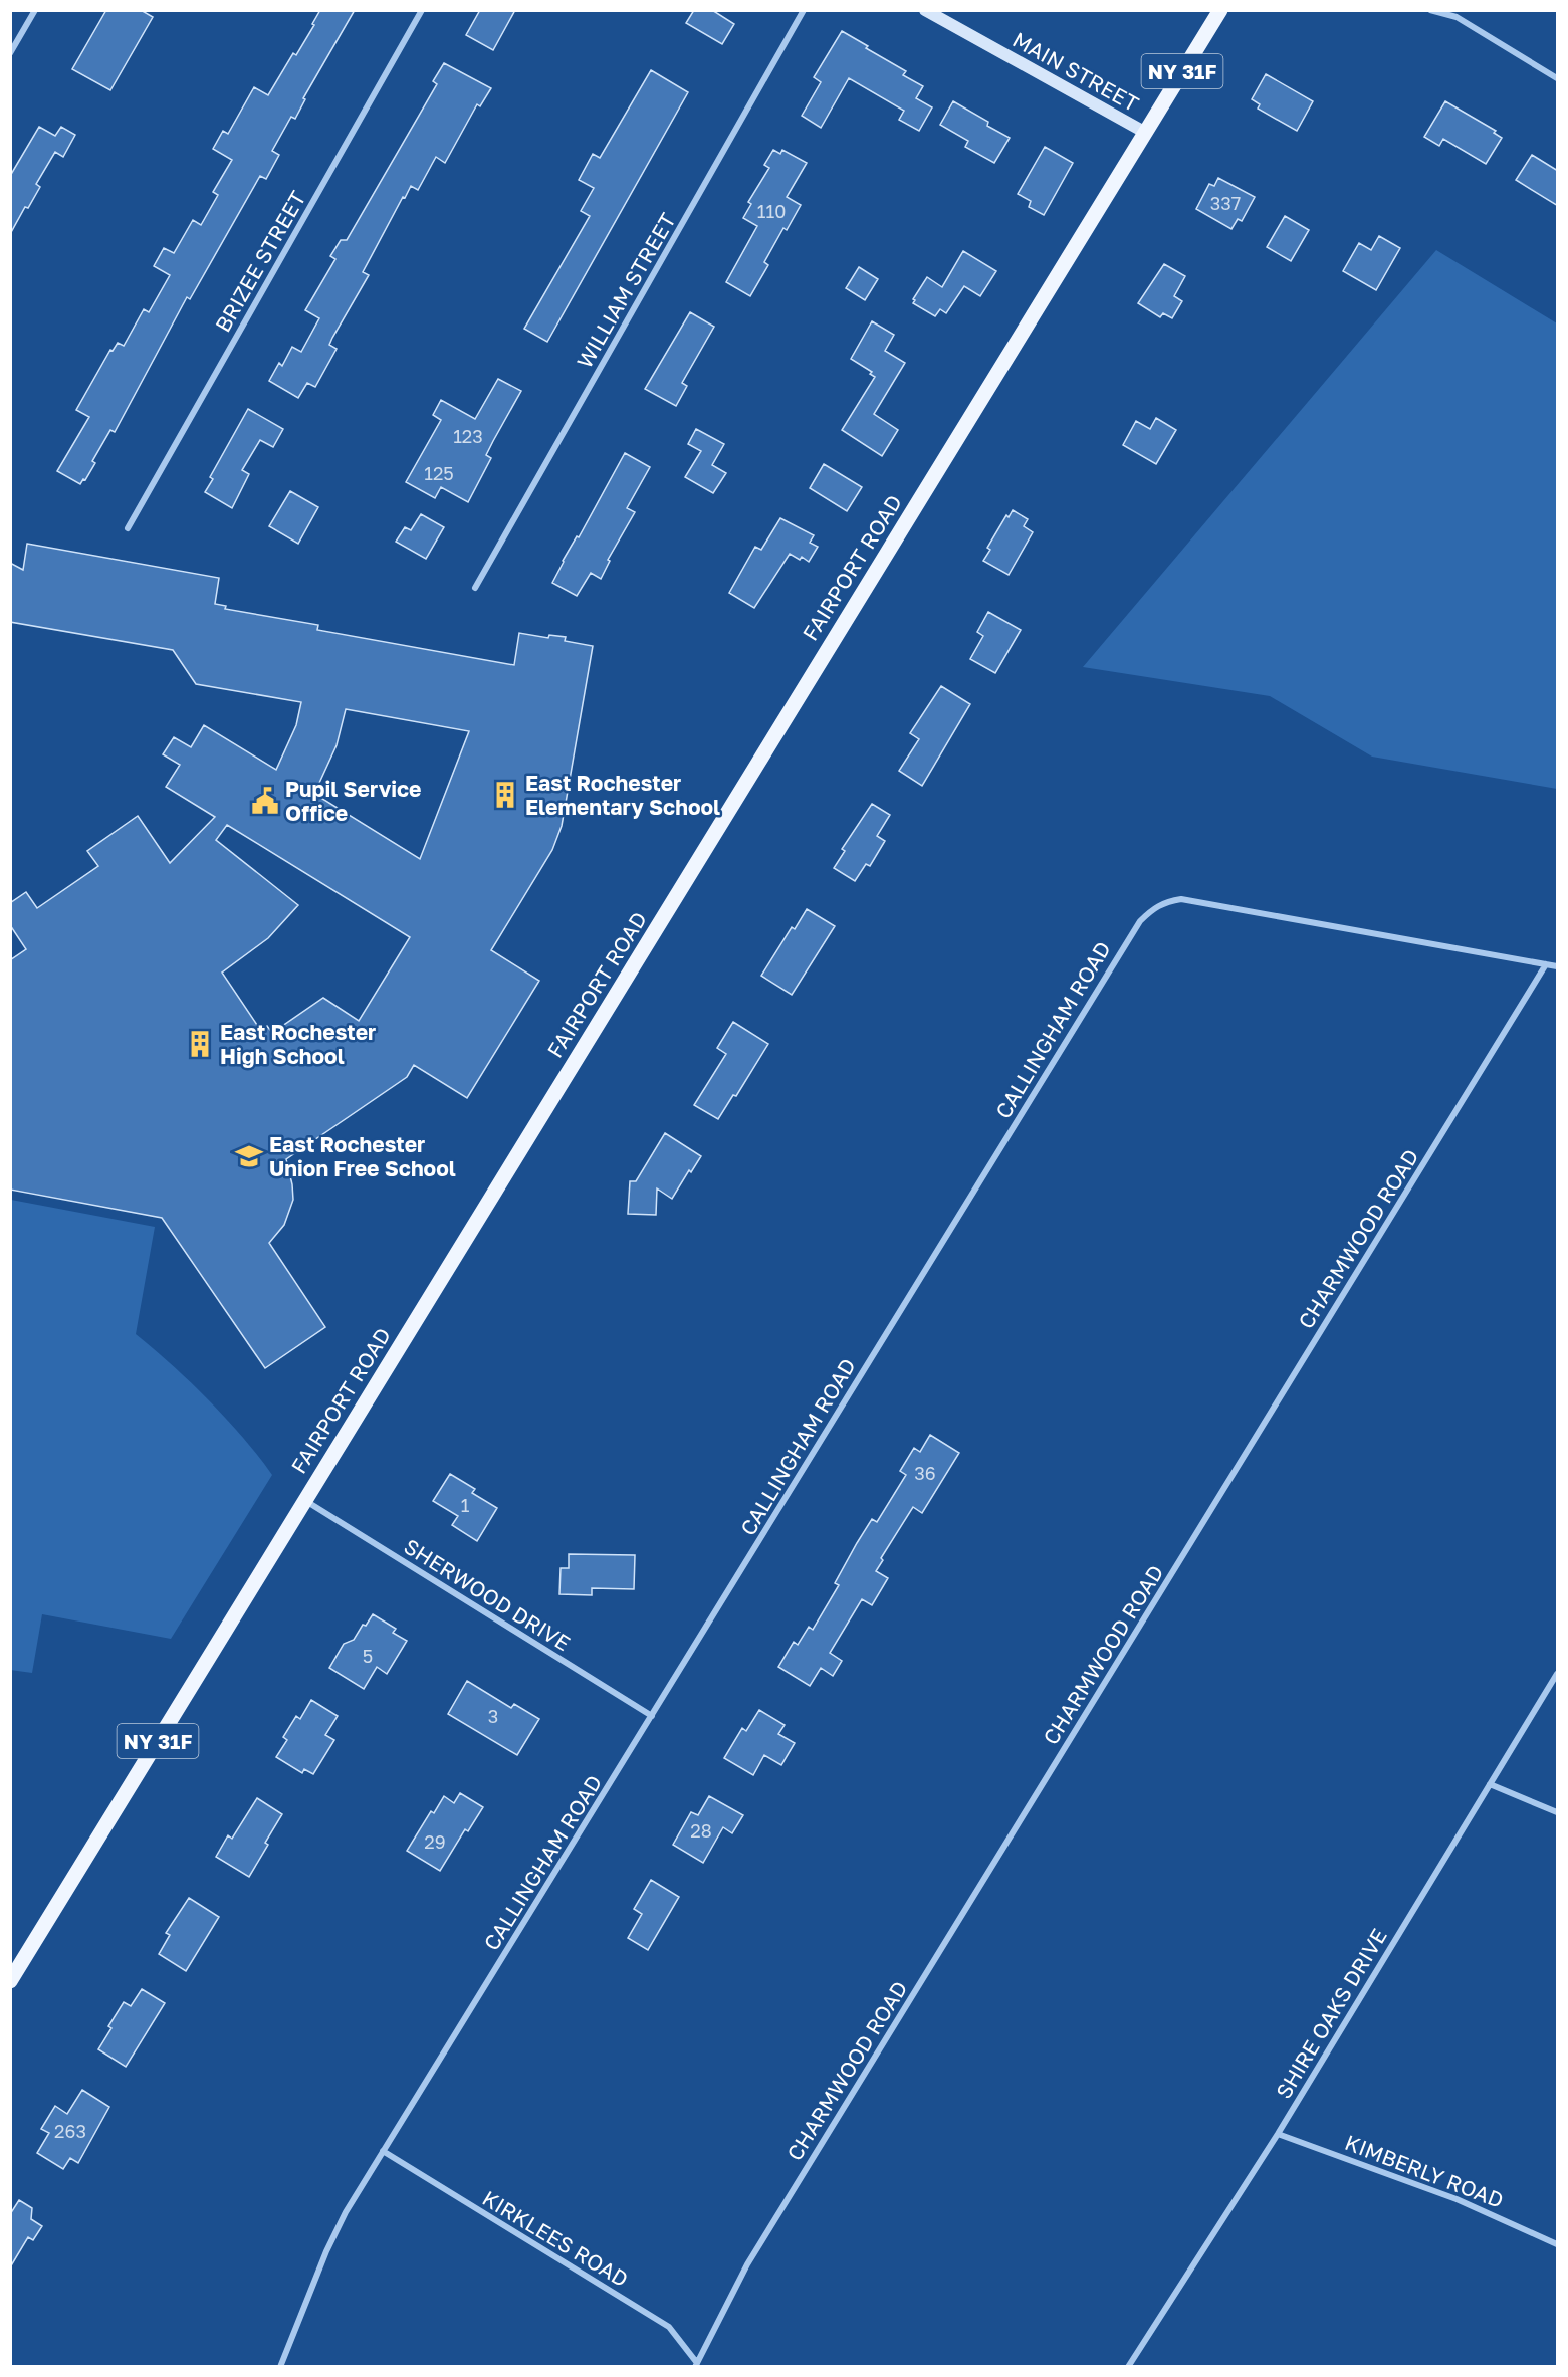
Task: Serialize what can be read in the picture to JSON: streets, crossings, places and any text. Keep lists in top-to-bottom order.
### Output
{
  "streets": {
    "main road": ["NY 31F", "FAIRPORT ROAD"],
    "street": [
      "MAIN STREET",
      "BRIZEE STREET",
      "WILLIAM STREET",
      "CALLINGHAM ROAD",
      "CHARMWOOD ROAD",
      "SHERWOOD DRIVE",
      "SHIRE OAKS DRIVE",
      "KIMBERLY ROAD",
      "KIRKLEES ROAD"
    ]
  },
  "crossings": [
    ["MAIN STREET", "FAIRPORT ROAD"],
    ["FAIRPORT ROAD", "SHERWOOD DRIVE"],
    ["CALLINGHAM ROAD", "CHARMWOOD ROAD"],
    ["CALLINGHAM ROAD", "SHERWOOD DRIVE"],
    ["CALLINGHAM ROAD", "KIRKLEES ROAD"],
    ["CHARMWOOD ROAD", "KIRKLEES ROAD"],
    ["SHIRE OAKS DRIVE", "KIMBERLY ROAD"]
  ],
  "places": {
    "building": ["East Rochester Elementary School", "East Rochester High School"],
    "public building": ["Pupil Service Office"],
    "school or university": ["East Rochester Union Free School"]
  },
  "house_numbers": [
    "337",
    "110",
    "123",
    "125",
    "36",
    "1",
    "5",
    "3",
    "28",
    "29",
    "263"
  ]
}
